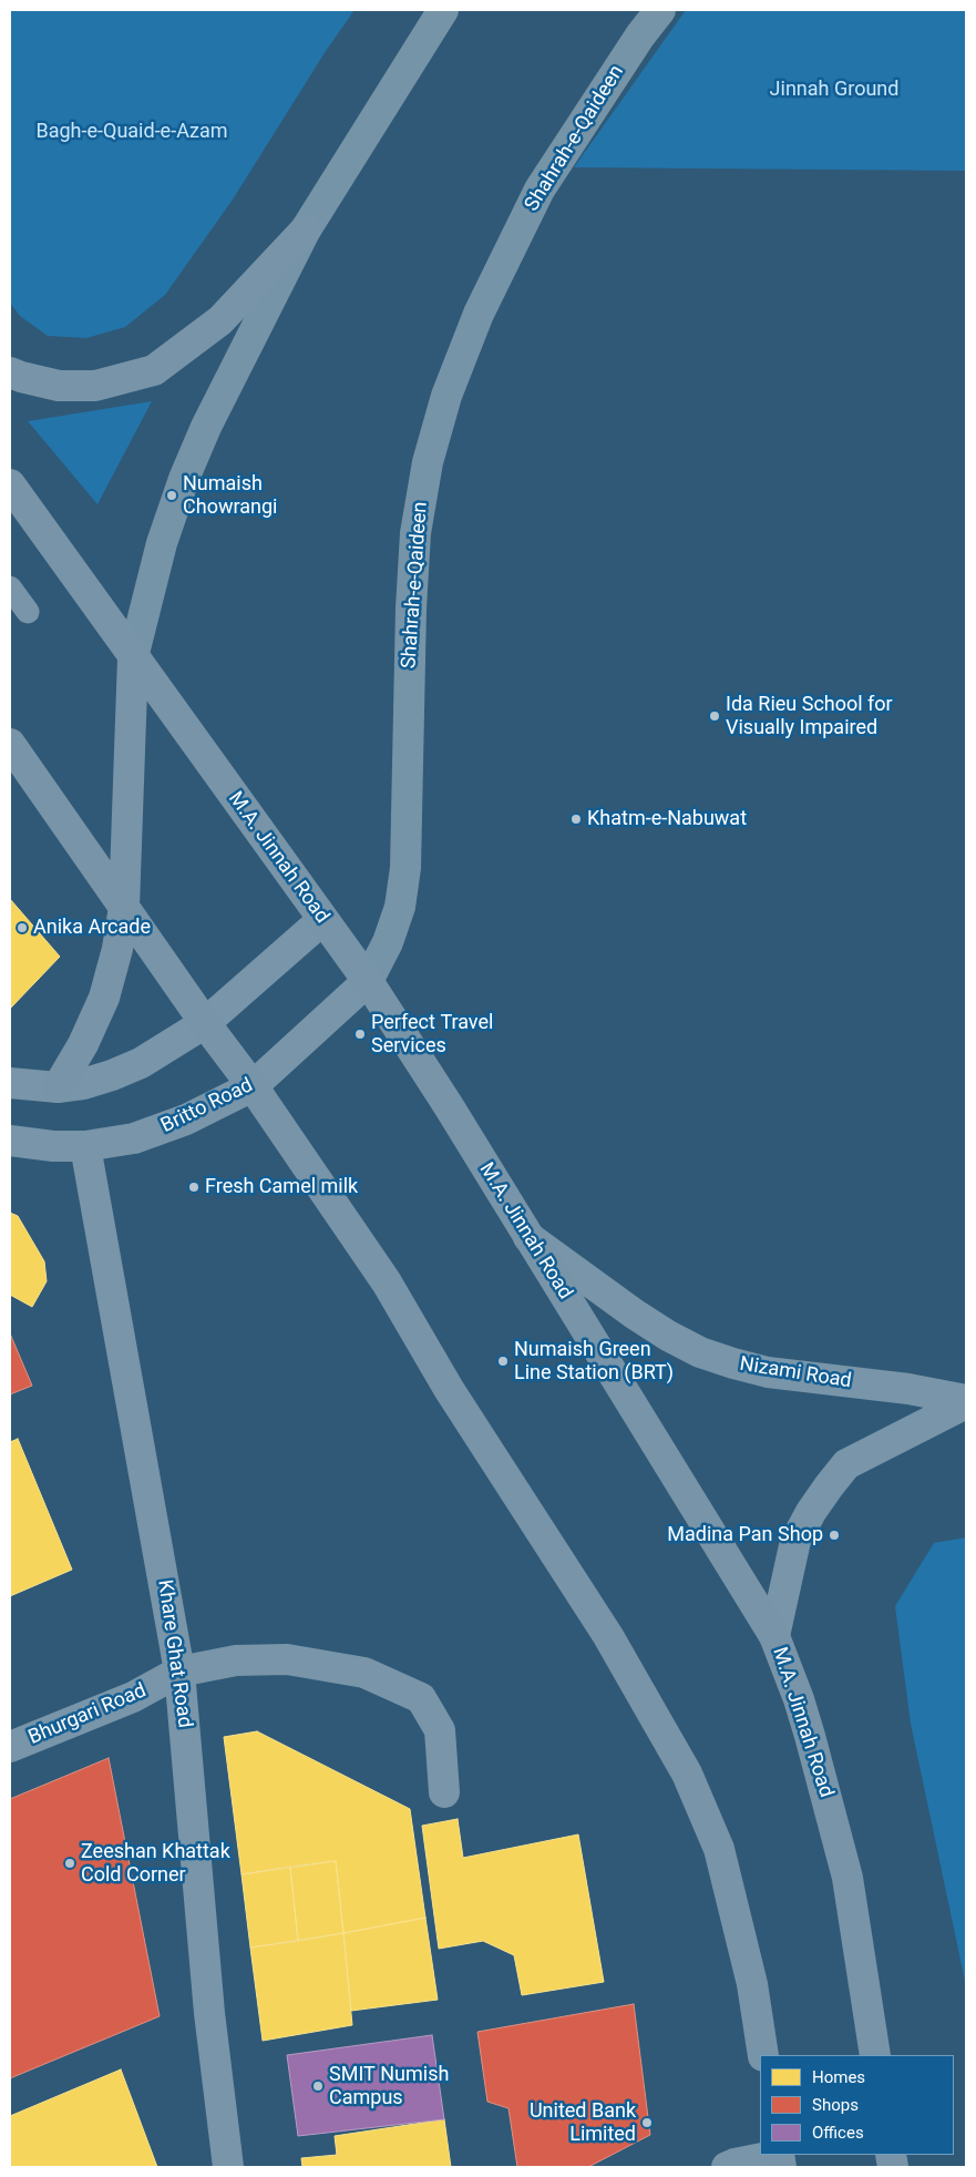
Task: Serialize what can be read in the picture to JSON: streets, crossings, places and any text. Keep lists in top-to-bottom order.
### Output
{
  "streets": {
    "highway": ["M.A. Jinnah Road"],
    "main road": ["Shahrah-e-Qaideen"],
    "street": [
      "Britto Road",
      "Nizami Road",
      "Khare Ghat Road",
      "Bhurgari Road"
    ]
  },
  "crossings": [
    ["Shahrah-e-Qaideen", "M.A. Jinnah Road"],
    ["Shahrah-e-Qaideen", "Britto Road"],
    ["M.A. Jinnah Road", "Britto Road"],
    ["M.A. Jinnah Road", "Nizami Road"],
    ["Britto Road", "Khare Ghat Road"],
    ["Khare Ghat Road", "Bhurgari Road"]
  ],
  "parks": ["Jinnah Ground", "Bagh-e-Quaid-e-Azam"],
  "places": [
    "Numaish Chowrangi",
    "Ida Rieu School for Visually Impaired",
    "Khatm-e-Nabuwat",
    "Anika Arcade",
    "Perfect Travel Services",
    "Fresh Camel milk",
    "Numaish Green Line Station (BRT)",
    "Madina Pan Shop",
    "Zeeshan Khattak Cold Corner",
    "SMIT Numish Campus",
    "United Bank Limited"
  ],
  "legend": ["Homes", "Shops", "Offices"]
}
